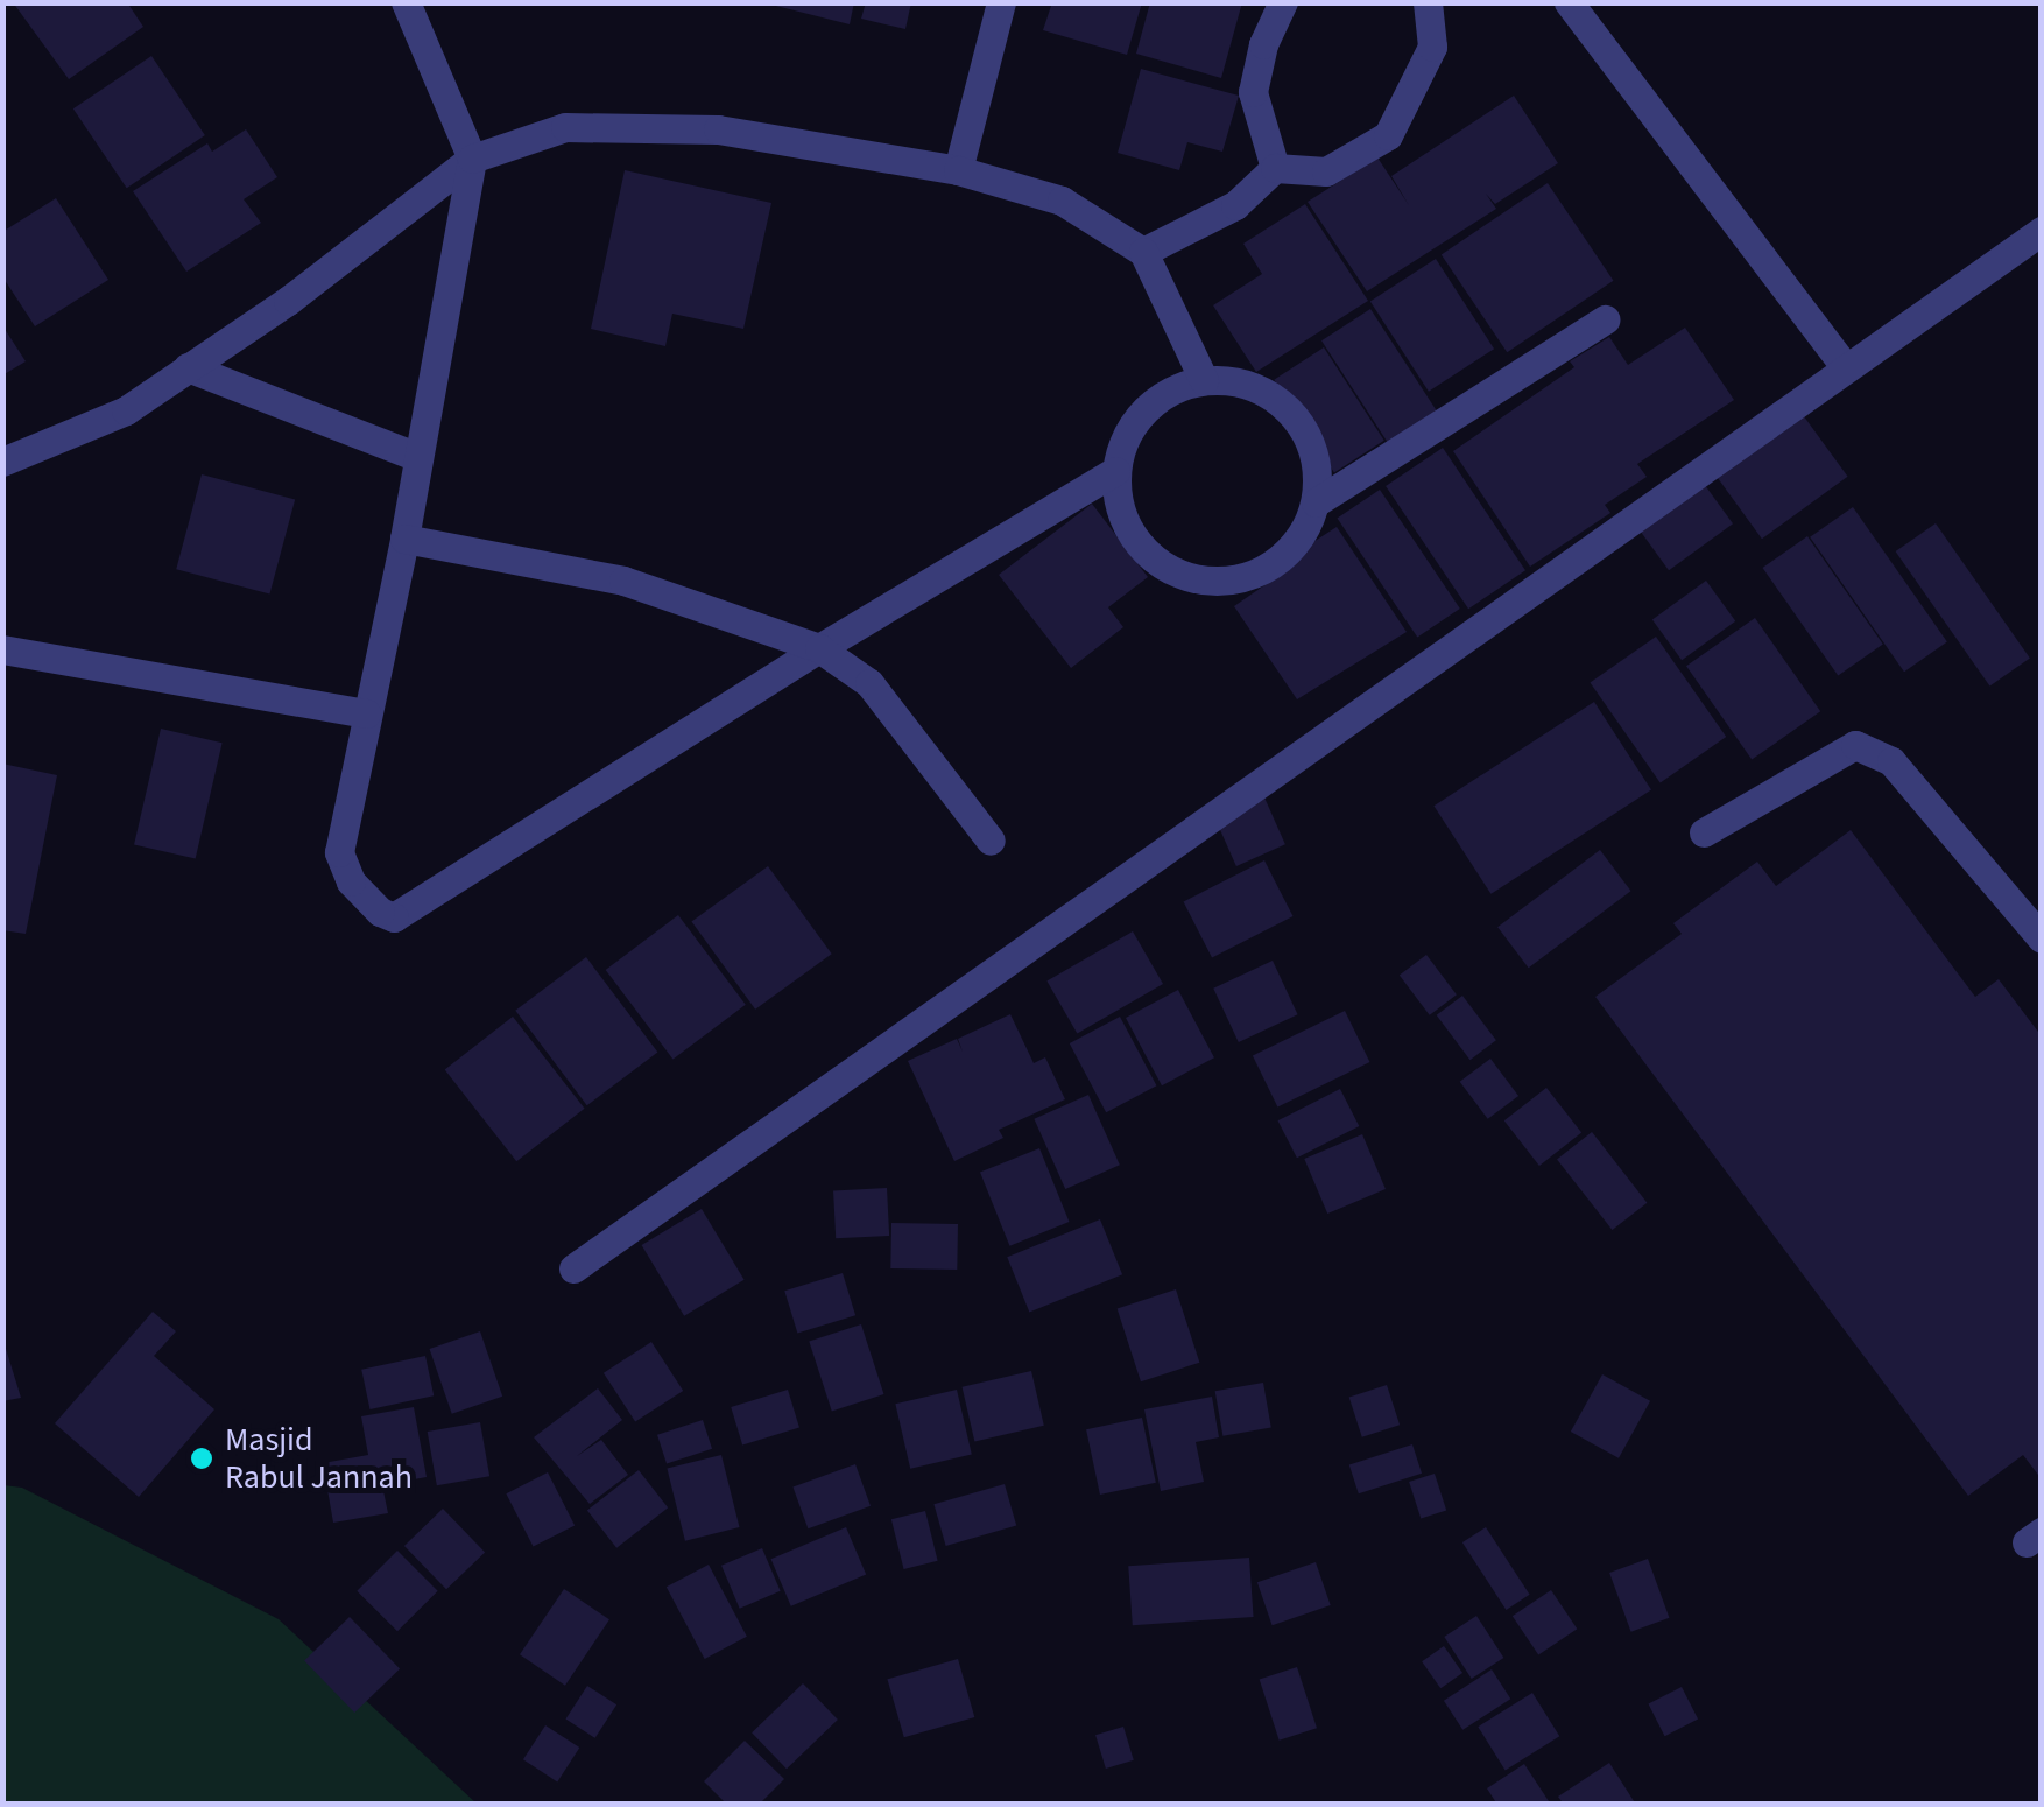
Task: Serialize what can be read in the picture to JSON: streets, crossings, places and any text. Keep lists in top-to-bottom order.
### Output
{
  "places": ["Masjid Rabul Jannah"]
}
